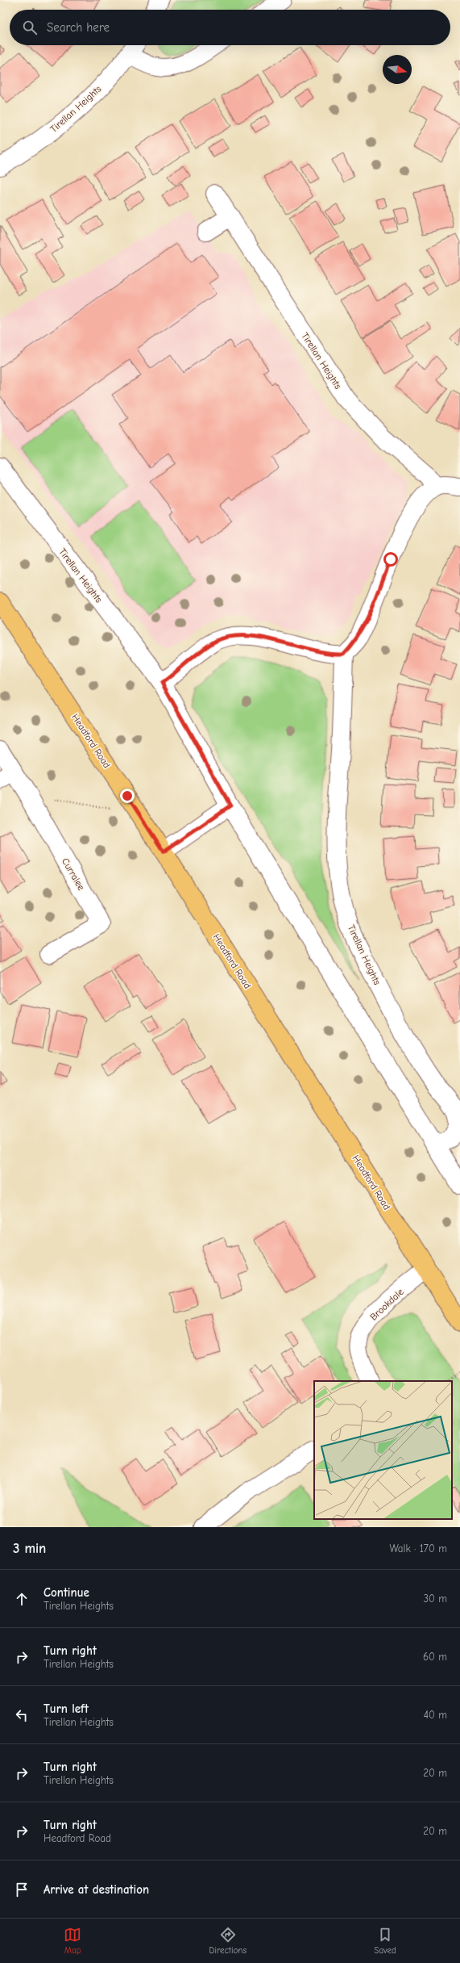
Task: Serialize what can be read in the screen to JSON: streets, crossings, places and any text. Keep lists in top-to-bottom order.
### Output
{
  "streets": {
    "main road": ["Headford Road"],
    "street": ["Tirellan Heights", "Curralee", "Brookdale"]
  },
  "crossings": [
    ["Headford Road", "Brookdale"]
  ],
  "north": "right",
  "page": {
    "search": "Search here",
    "heading": ["3 min", "Walk · 170 m"],
    "list": [
      ["Continue", "Tirellan Heights", "30 m"],
      ["Turn right", "Tirellan Heights", "60 m"],
      ["Turn left", "Tirellan Heights", "40 m"],
      ["Turn right", "Tirellan Heights", "20 m"],
      ["Turn right", "Headford Road", "20 m"],
      "Arrive at destination"
    ],
    "nav": ["Map", "Directions", "Saved"]
  }
}
